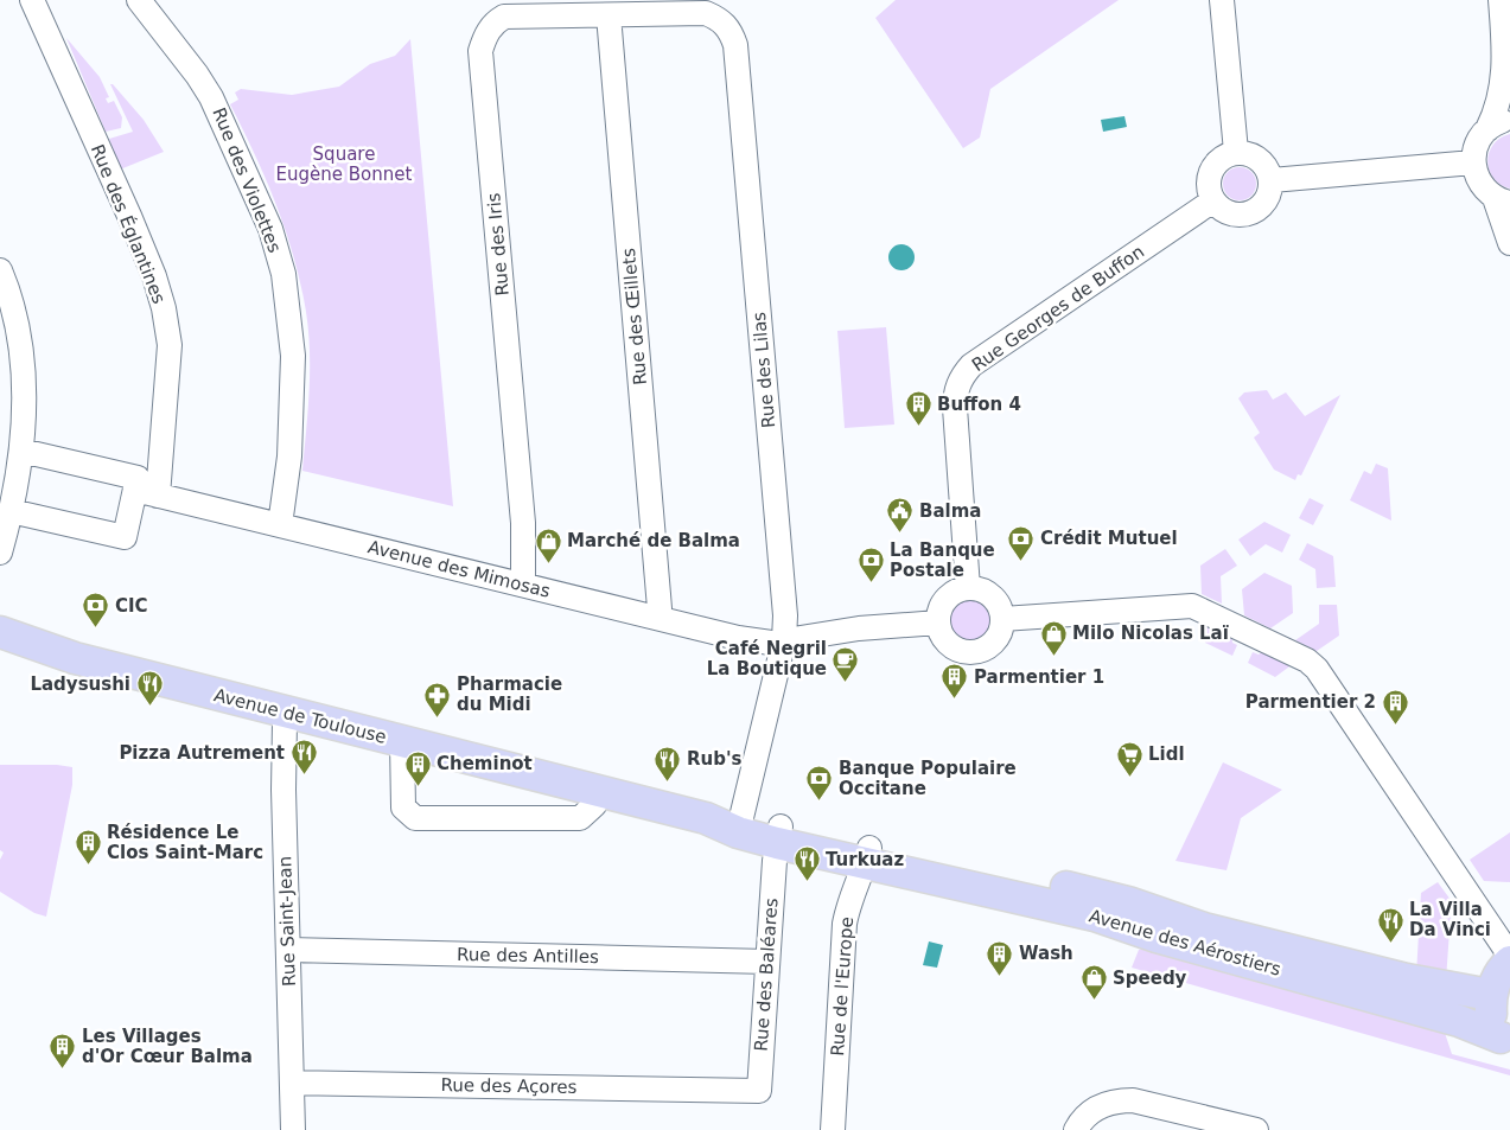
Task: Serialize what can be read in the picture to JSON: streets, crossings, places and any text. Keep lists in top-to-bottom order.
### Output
{
  "streets": {
    "main road": ["Avenue de Toulouse", "Avenue des Aérostiers"],
    "street": [
      "Rue des Violettes",
      "Rue des Églantines",
      "Rue des Iris",
      "Rue Georges de Buffon",
      "Rue des Œillets",
      "Rue des Lilas",
      "Avenue des Mimosas",
      "Rue Saint-Jean",
      "Rue des Antilles",
      "Rue des Baléares",
      "Rue de l'Europe",
      "Rue des Açores"
    ]
  },
  "crossings": [
    ["Rue des Violettes", "Avenue des Mimosas"],
    ["Rue des Églantines", "Avenue des Mimosas"],
    ["Rue des Iris", "Rue des Œillets"],
    ["Rue des Iris", "Rue des Lilas"],
    ["Rue des Iris", "Avenue des Mimosas"],
    ["Rue Georges de Buffon", "Avenue des Mimosas"],
    ["Rue des Œillets", "Rue des Lilas"],
    ["Rue des Œillets", "Avenue des Mimosas"],
    ["Rue des Lilas", "Avenue des Mimosas"],
    ["Rue des Lilas", "Avenue de Toulouse"],
    ["Avenue de Toulouse", "Rue Saint-Jean"],
    ["Avenue de Toulouse", "Avenue des Aérostiers"],
    ["Avenue de Toulouse", "Rue des Baléares"],
    ["Avenue de Toulouse", "Rue de l'Europe"],
    ["Rue Saint-Jean", "Rue des Antilles"],
    ["Rue Saint-Jean", "Rue des Açores"],
    ["Avenue des Aérostiers", "Rue de l'Europe"],
    ["Rue des Antilles", "Rue des Baléares"],
    ["Rue des Baléares", "Rue des Açores"]
  ],
  "parks": ["Square Eugène Bonnet"],
  "places": {
    "building": [
      "Buffon 4",
      "Parmentier 1",
      "Parmentier 2",
      "Cheminot",
      "Résidence Le Clos Saint-Marc",
      "Wash",
      "Les Villages d'Or Cœur Balma"
    ],
    "public building": ["Balma"],
    "bank": [
      "Crédit Mutuel",
      "La Banque Postale",
      "CIC",
      "Banque Populaire Occitane"
    ],
    "shop": ["Marché de Balma", "Milo Nicolas Laï", "Speedy"],
    "cafe": ["Café Negril La Boutique"],
    "restaurant": [
      "Ladysushi",
      "Pizza Autrement",
      "Rub's",
      "Turkuaz",
      "La Villa Da Vinci"
    ],
    "pharmacy": ["Pharmacie du Midi"],
    "supermarket": ["Lidl"]
  }
}
